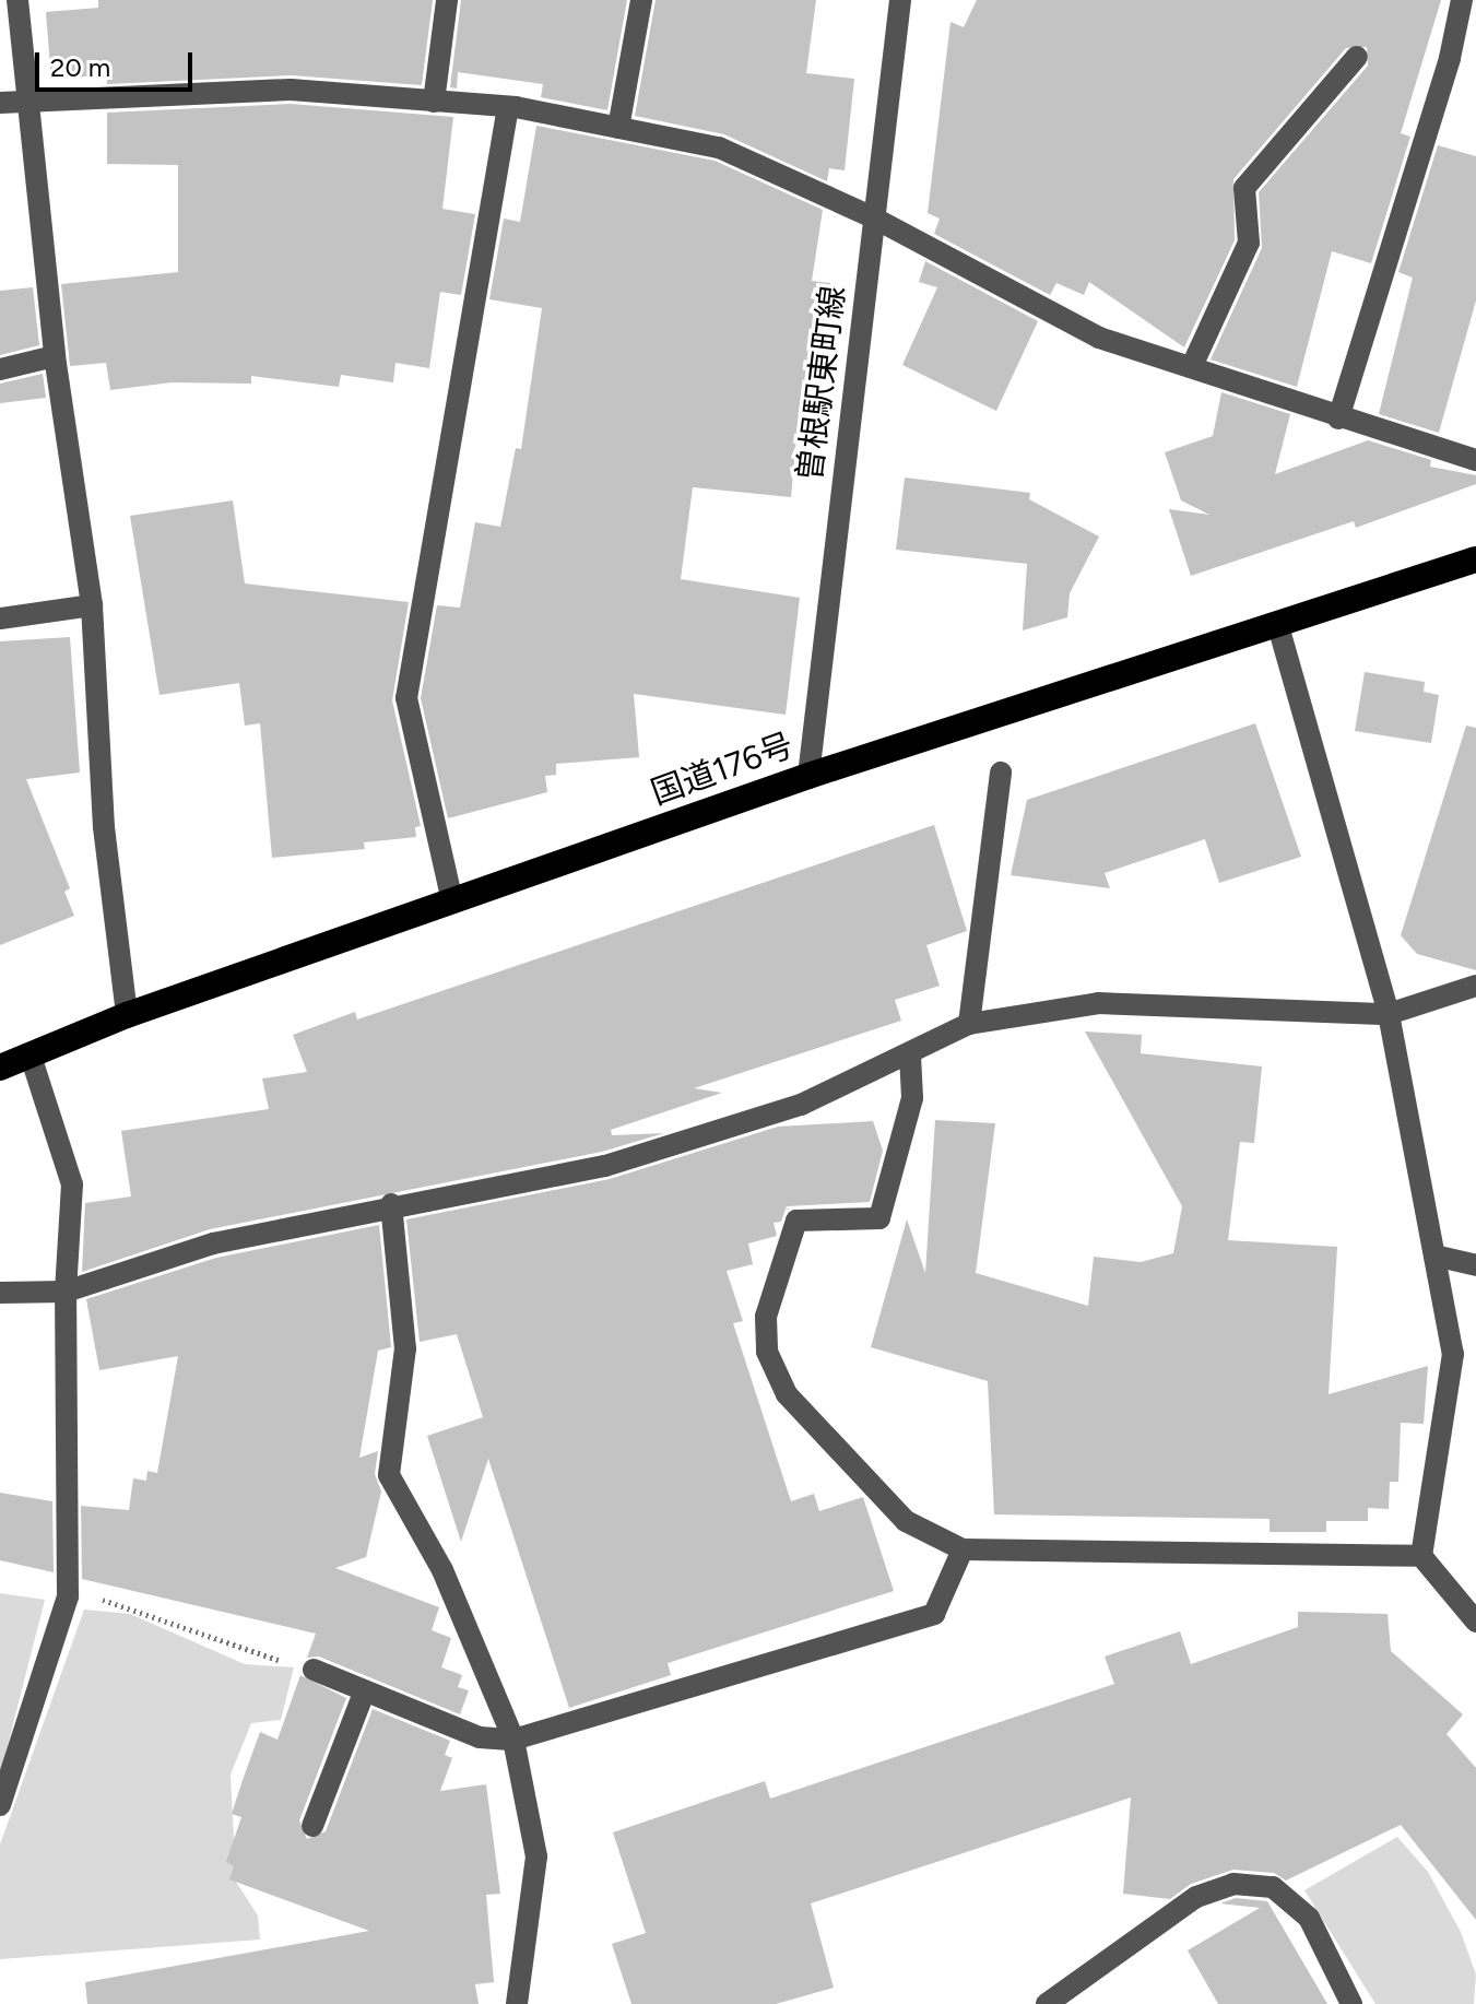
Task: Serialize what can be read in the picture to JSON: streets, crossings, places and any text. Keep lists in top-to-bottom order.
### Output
{
  "streets": {
    "highway": ["国道176号"],
    "street": ["曽根駅東町線"]
  },
  "crossings": [
    ["曽根駅東町線", "国道176号"]
  ],
  "scale_bar": "20 m"
}
